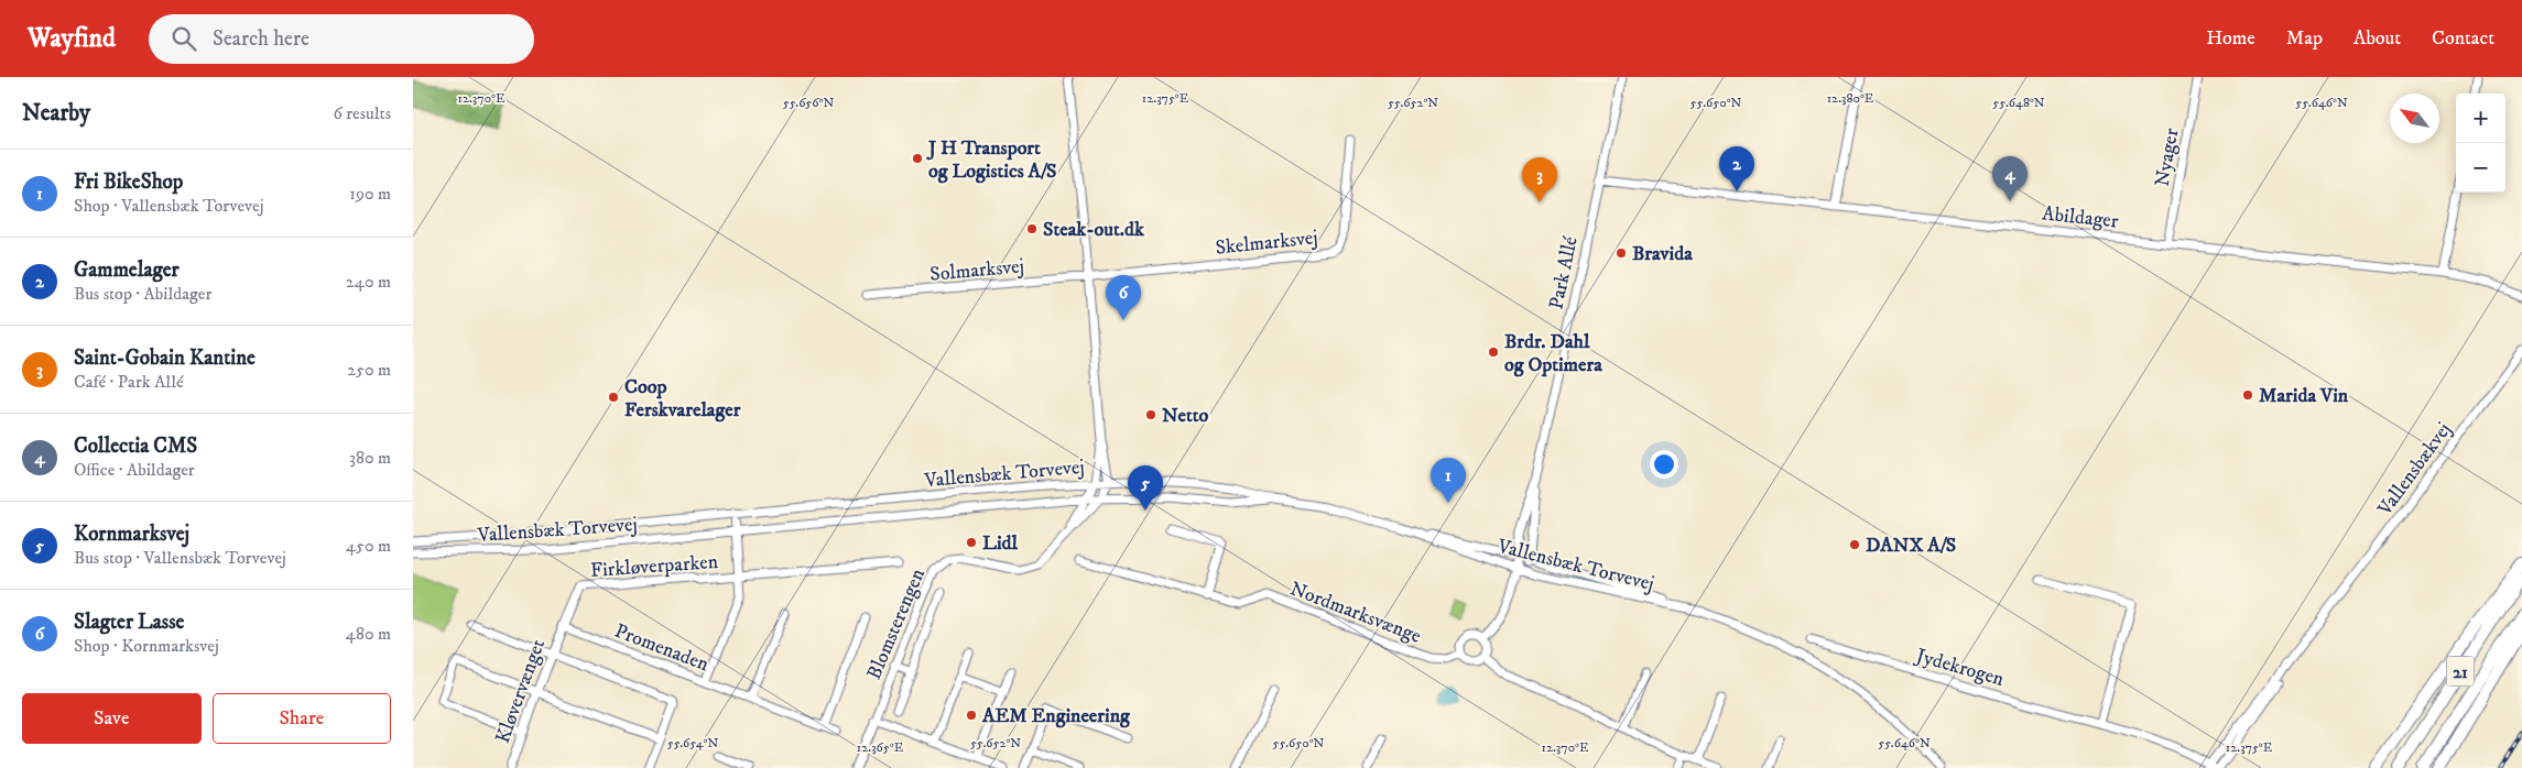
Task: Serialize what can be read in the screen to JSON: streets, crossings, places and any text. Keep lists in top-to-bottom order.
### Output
{
  "streets": {
    "highway": ["21"],
    "street": [
      "Nyager",
      "Abildager",
      "Skelmarksvej",
      "Solmarksvej",
      "Park Allé",
      "Vallensbækvej",
      "Vallensbæk Torvevej",
      "Firkløverparken",
      "Nordmarksvænge",
      "Blomsterengen",
      "Promenaden",
      "Jydekrogen",
      "Kløvervænget"
    ]
  },
  "crossings": [
    ["Nyager", "Abildager"],
    ["Abildager", "Park Allé"],
    ["Skelmarksvej", "Solmarksvej"],
    ["Park Allé", "Vallensbæk Torvevej"],
    ["Vallensbækvej", "Jydekrogen"],
    ["Vallensbæk Torvevej", "Firkløverparken"],
    ["Vallensbæk Torvevej", "Blomsterengen"],
    ["Firkløverparken", "Promenaden"],
    ["Firkløverparken", "Kløvervænget"],
    ["Promenaden", "Kløvervænget"]
  ],
  "places": [
    "J H Transport og Logistics A/S",
    "Steak-out.dk",
    "Bravida",
    "Brdr. Dahl og Optimera",
    "Marida Vin",
    "Coop Ferskvarelager",
    "Netto",
    "Lidl",
    "DANX A/S",
    "AEM Engineering"
  ],
  "north": "top left",
  "page": {
    "header": "Wayfind",
    "search": "Search here",
    "nav": [
      "Home",
      "Map",
      "About",
      "Contact"
    ],
    "heading": ["Nearby", "6 results"],
    "map_buttons": ["+", "−"],
    "pins": [
      "2",
      "4",
      "3",
      "6",
      "1",
      "5"
    ],
    "list": [
      {
        "mark": "1",
        "name": "Fri BikeShop",
        "note": "Shop · Vallensbæk Torvevej",
        "value": "190 m"
      },
      {
        "mark": "2",
        "name": "Gammelager",
        "note": "Bus stop · Abildager",
        "value": "240 m"
      },
      {
        "mark": "3",
        "name": "Saint-Gobain Kantine",
        "note": "Café · Park Allé",
        "value": "250 m"
      },
      {
        "mark": "4",
        "name": "Collectia CMS",
        "note": "Office · Abildager",
        "value": "380 m"
      },
      {
        "mark": "5",
        "name": "Kornmarksvej",
        "note": "Bus stop · Vallensbæk Torvevej",
        "value": "450 m"
      },
      {
        "mark": "6",
        "name": "Slagter Lasse",
        "note": "Shop · Kornmarksvej",
        "value": "480 m"
      }
    ],
    "buttons": ["Save", "Share"]
  },
  "coordinates": [
    "12.370°E",
    "12.375°E",
    "12.380°E",
    "55.656°N",
    "55.652°N",
    "55.650°N",
    "55.648°N",
    "55.646°N",
    "55.654°N",
    "12.365°E"
  ]
}
